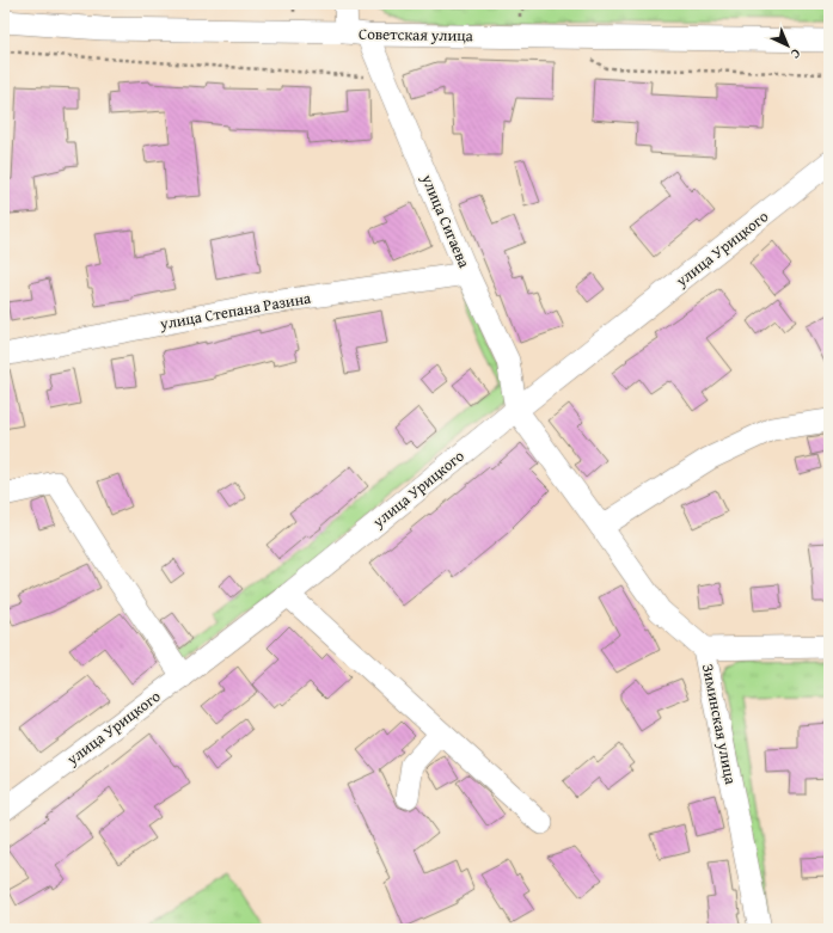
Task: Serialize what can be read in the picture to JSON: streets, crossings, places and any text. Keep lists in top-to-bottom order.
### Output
{
  "streets": {
    "street": [
      "Советская улица",
      "улица Сигаева",
      "улица Урицкого",
      "улица Степана Разина",
      "Зиминская улица"
    ]
  },
  "crossings": [
    ["Советская улица", "улица Сигаева"],
    ["улица Сигаева", "улица Урицкого"],
    ["улица Сигаева", "улица Степана Разина"],
    ["улица Сигаева", "Зиминская улица"],
    ["улица Урицкого", "Зиминская улица"]
  ],
  "north": "bottom right"
}
